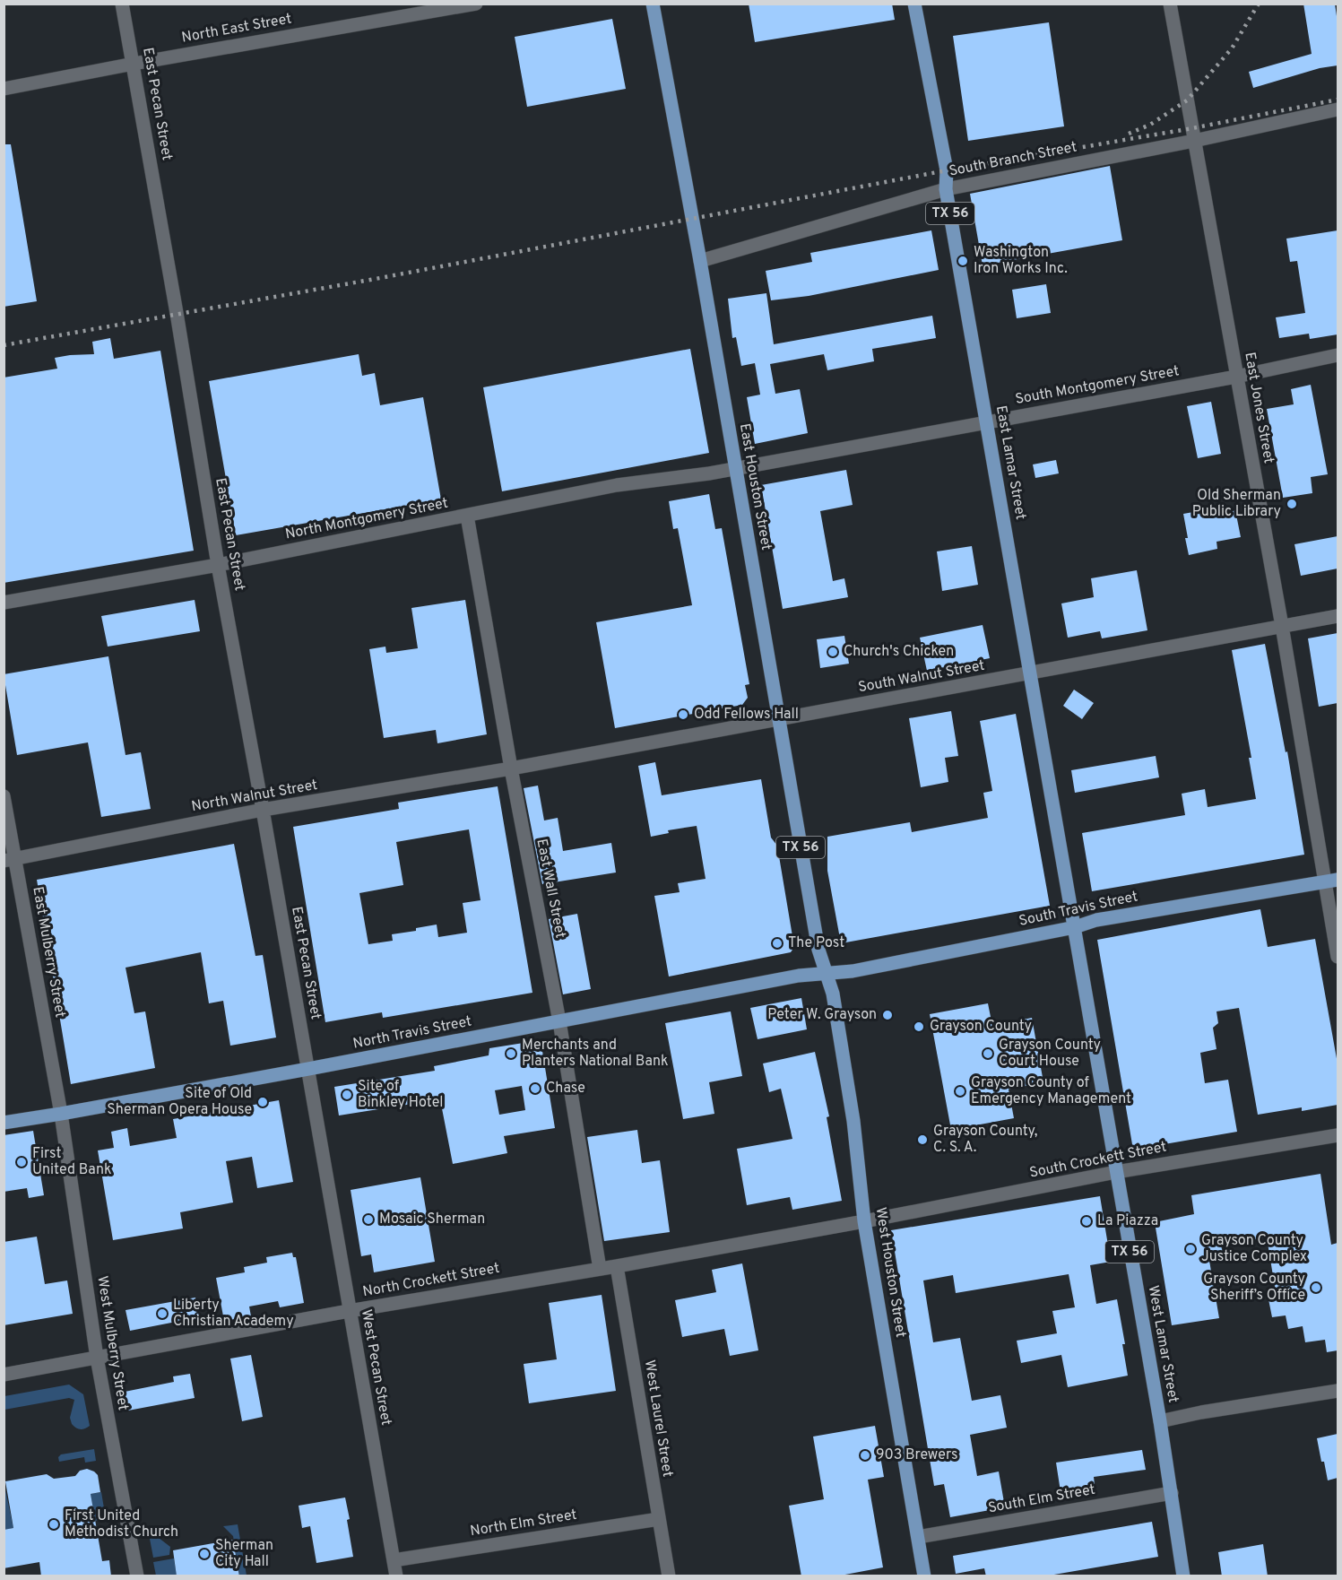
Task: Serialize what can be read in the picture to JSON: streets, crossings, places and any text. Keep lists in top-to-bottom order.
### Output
{
  "streets": {
    "main road": [
      "TX 56",
      "East Lamar Street",
      "East Houston Street",
      "South Travis Street",
      "North Travis Street",
      "West Houston Street",
      "West Lamar Street"
    ],
    "street": [
      "North East Street",
      "East Pecan Street",
      "South Branch Street",
      "South Montgomery Street",
      "East Jones Street",
      "North Montgomery Street",
      "South Walnut Street",
      "North Walnut Street",
      "East Wall Street",
      "East Mulberry Street",
      "South Crockett Street",
      "North Crockett Street",
      "West Mulberry Street",
      "West Pecan Street",
      "West Laurel Street",
      "South Elm Street",
      "North Elm Street"
    ]
  },
  "crossings": [
    ["North East Street", "East Pecan Street"],
    ["East Pecan Street", "North Montgomery Street"],
    ["East Pecan Street", "North Walnut Street"],
    ["East Pecan Street", "North Travis Street"],
    ["East Pecan Street", "West Pecan Street"],
    ["South Branch Street", "East Jones Street"],
    ["South Branch Street", "East Lamar Street"],
    ["South Branch Street", "East Houston Street"],
    ["South Montgomery Street", "East Jones Street"],
    ["South Montgomery Street", "East Lamar Street"],
    ["South Montgomery Street", "East Houston Street"],
    ["South Montgomery Street", "North Montgomery Street"],
    ["East Jones Street", "South Walnut Street"],
    ["East Jones Street", "South Travis Street"],
    ["East Lamar Street", "South Walnut Street"],
    ["East Lamar Street", "South Travis Street"],
    ["East Lamar Street", "West Lamar Street"],
    ["East Houston Street", "North Montgomery Street"],
    ["East Houston Street", "South Walnut Street"],
    ["East Houston Street", "South Travis Street"],
    ["East Houston Street", "North Travis Street"],
    ["East Houston Street", "West Houston Street"],
    ["North Montgomery Street", "East Wall Street"],
    ["South Walnut Street", "North Walnut Street"],
    ["South Walnut Street", "East Wall Street"],
    ["North Walnut Street", "East Wall Street"],
    ["North Walnut Street", "East Mulberry Street"],
    ["East Wall Street", "North Travis Street"],
    ["East Wall Street", "North Crockett Street"],
    ["South Travis Street", "North Travis Street"],
    ["South Travis Street", "West Houston Street"],
    ["South Travis Street", "West Lamar Street"],
    ["East Mulberry Street", "North Travis Street"],
    ["East Mulberry Street", "West Mulberry Street"],
    ["North Travis Street", "West Houston Street"],
    ["North Travis Street", "West Mulberry Street"],
    ["North Travis Street", "West Pecan Street"],
    ["South Crockett Street", "West Houston Street"],
    ["South Crockett Street", "North Crockett Street"],
    ["South Crockett Street", "West Lamar Street"],
    ["West Houston Street", "North Crockett Street"],
    ["West Houston Street", "South Elm Street"],
    ["North Crockett Street", "West Mulberry Street"],
    ["North Crockett Street", "West Pecan Street"],
    ["North Crockett Street", "West Laurel Street"],
    ["West Lamar Street", "South Elm Street"],
    ["West Pecan Street", "North Elm Street"],
    ["West Laurel Street", "North Elm Street"]
  ],
  "places": [
    "Washington Iron Works Inc.",
    "Old Sherman Public Library",
    "Church's Chicken",
    "Odd Fellows Hall",
    "The Post",
    "Peter W. Grayson",
    "Grayson County",
    "Merchants and Planters National Bank",
    "Grayson County Court House",
    "Chase",
    "Grayson County of Emergency Management",
    "Site of Binkley Hotel",
    "Site of Old Sherman Opera House",
    "Grayson County, C. S. A.",
    "First United Bank",
    "Mosaic Sherman",
    "La Piazza",
    "Grayson County Justice Complex",
    "Grayson County Sheriff’s Office",
    "Liberty Christian Academy",
    "903 Brewers",
    "First United Methodist Church",
    "Sherman City Hall"
  ]
}
